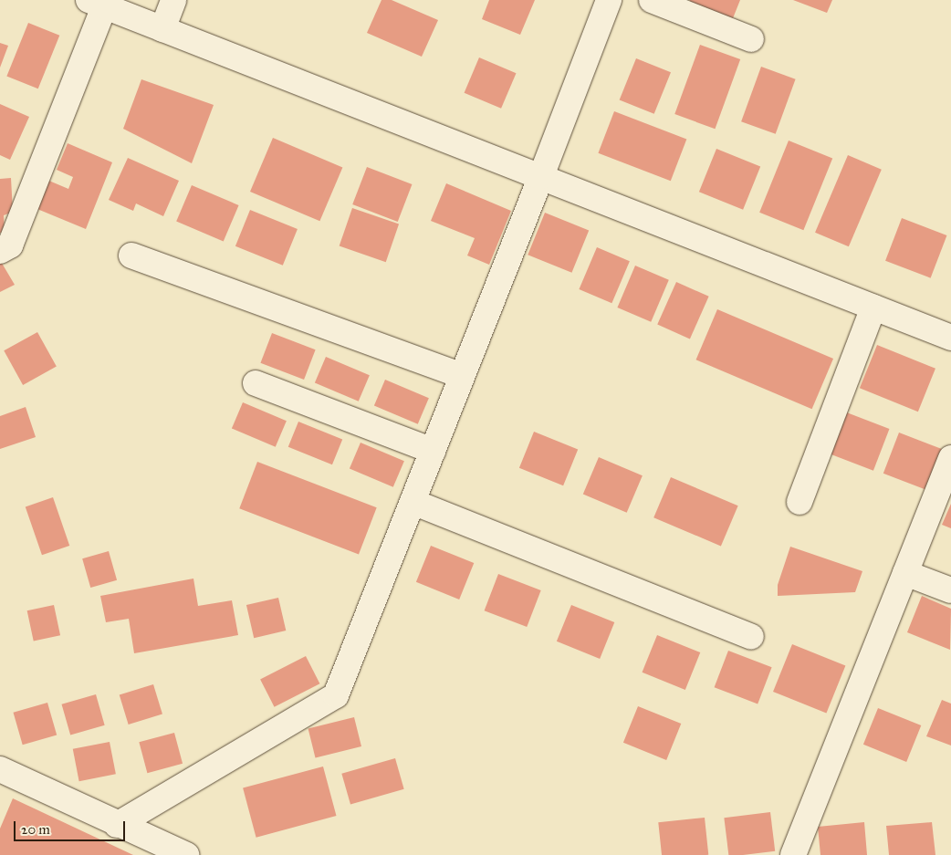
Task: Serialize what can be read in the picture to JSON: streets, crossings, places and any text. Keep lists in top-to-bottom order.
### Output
{
  "scale_bar": "20 m"
}
